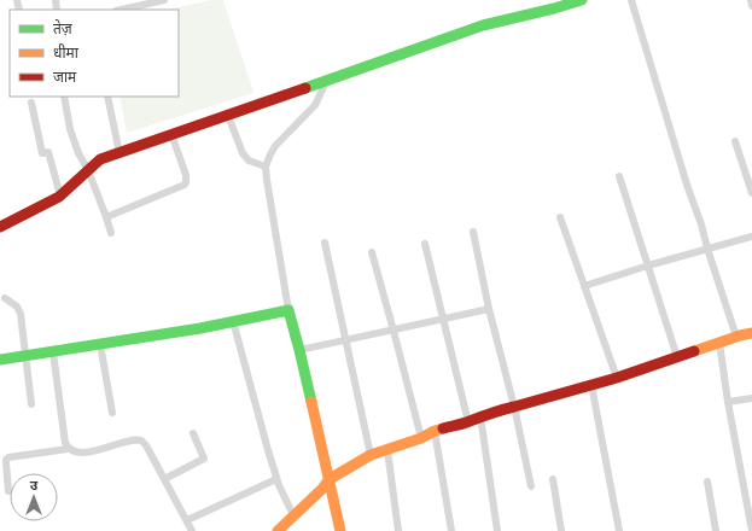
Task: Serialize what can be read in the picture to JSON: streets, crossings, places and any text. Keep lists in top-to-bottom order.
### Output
{
  "legend": ["तेज़", "धीमा", "जाम"],
  "north": "top"
}
